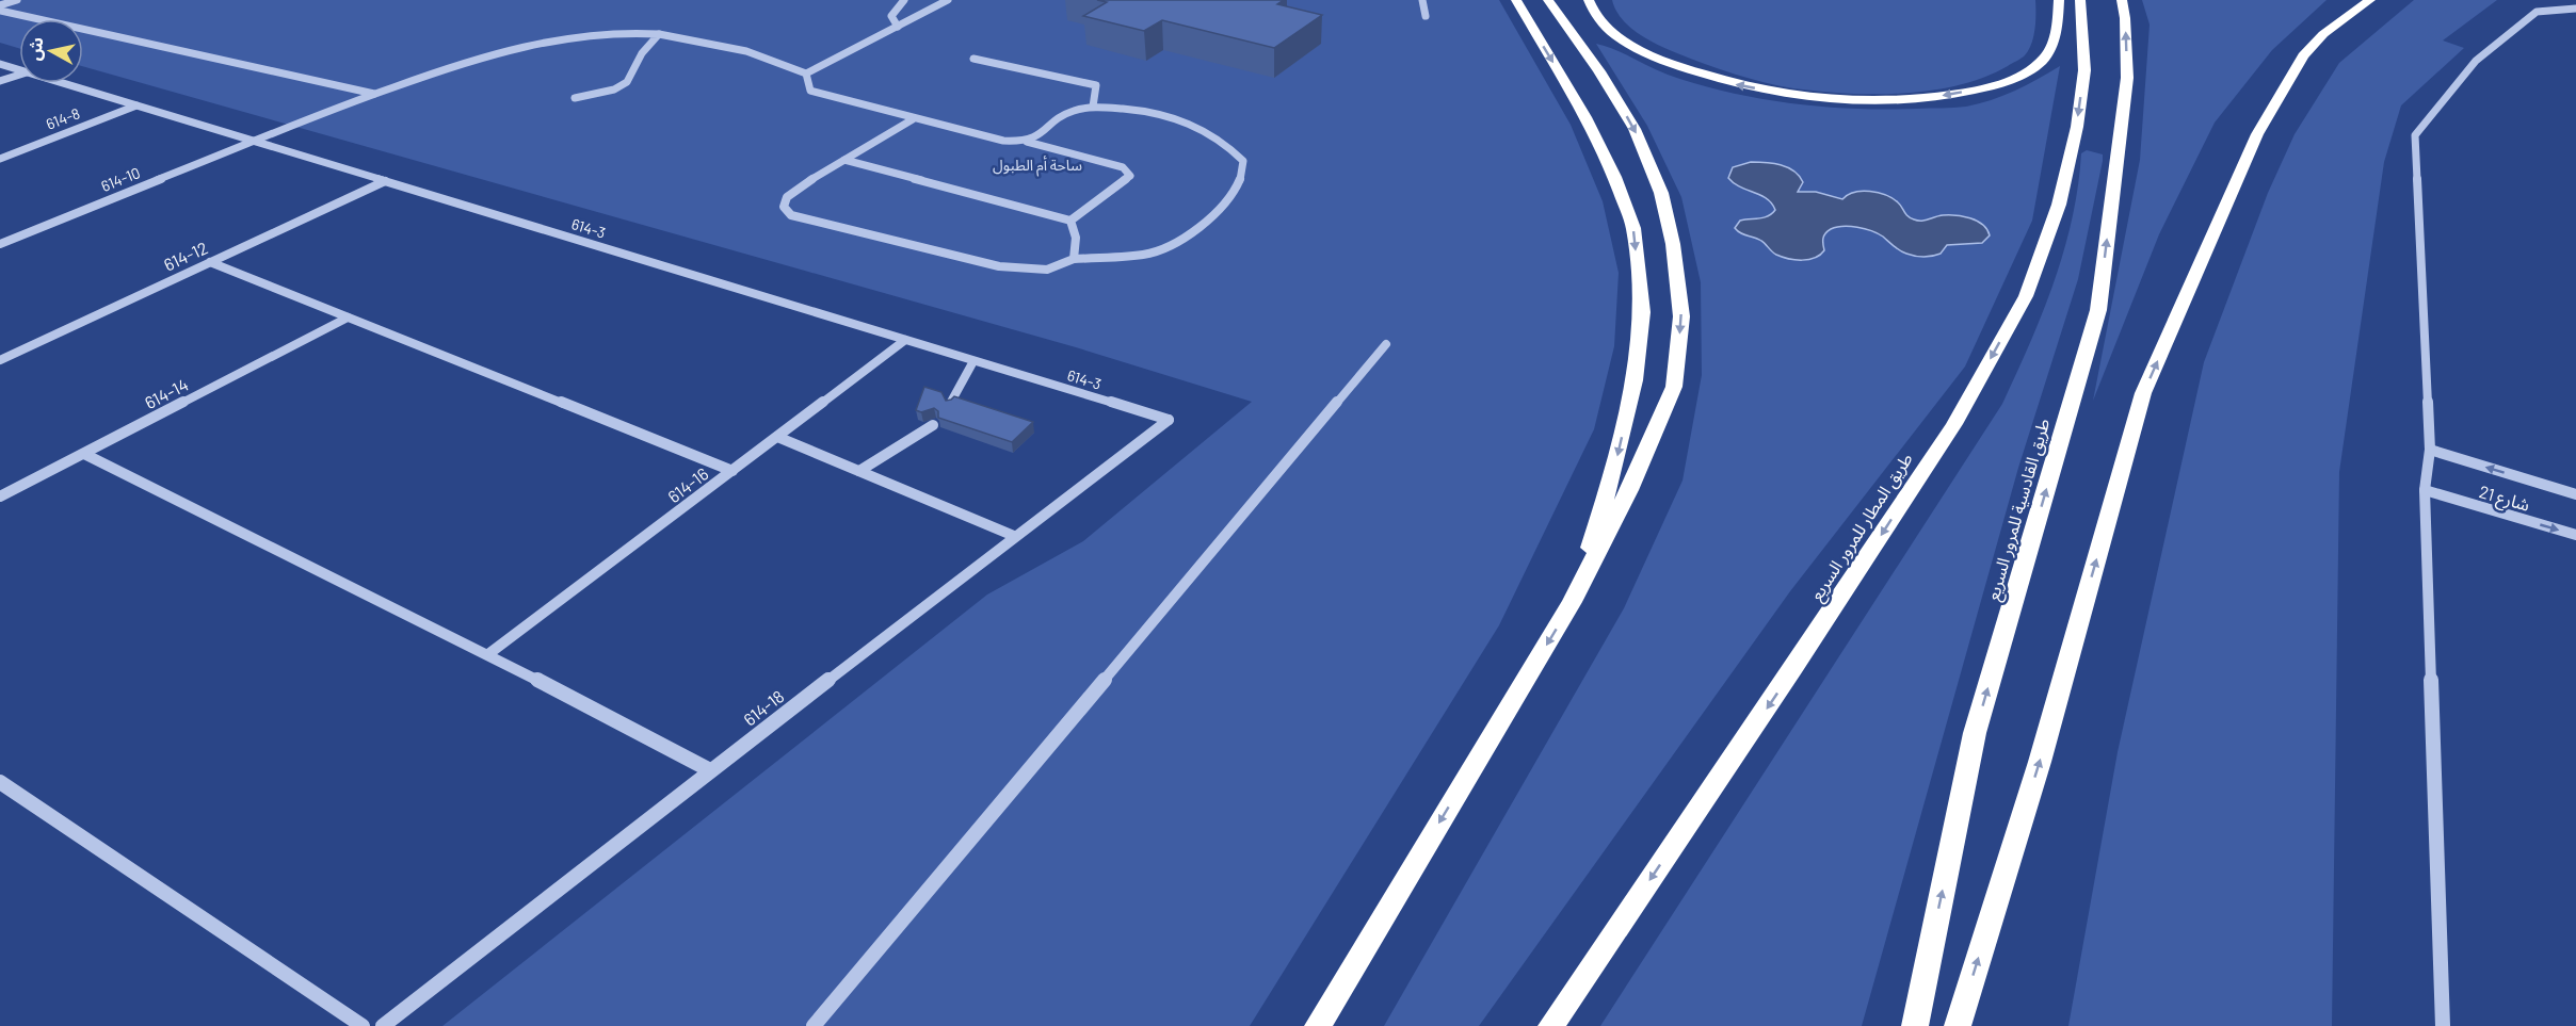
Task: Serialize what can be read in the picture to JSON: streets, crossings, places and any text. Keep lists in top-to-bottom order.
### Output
{
  "streets": {
    "highway": ["طريق القادسية للمرور السريع", "طريق المطار للمرور السريع"],
    "street": [
      "614-8",
      "614-10",
      "614-3",
      "614-12",
      "614-14",
      "614-16",
      "شارع 21",
      "614-18"
    ]
  },
  "crossings": [
    ["614-8", "614-3"],
    ["614-10", "614-3"],
    ["614-3", "614-12"],
    ["614-3", "614-16"],
    ["614-3", "614-18"]
  ],
  "parks": ["ساحة أم الطبول"],
  "north": "left"
}
